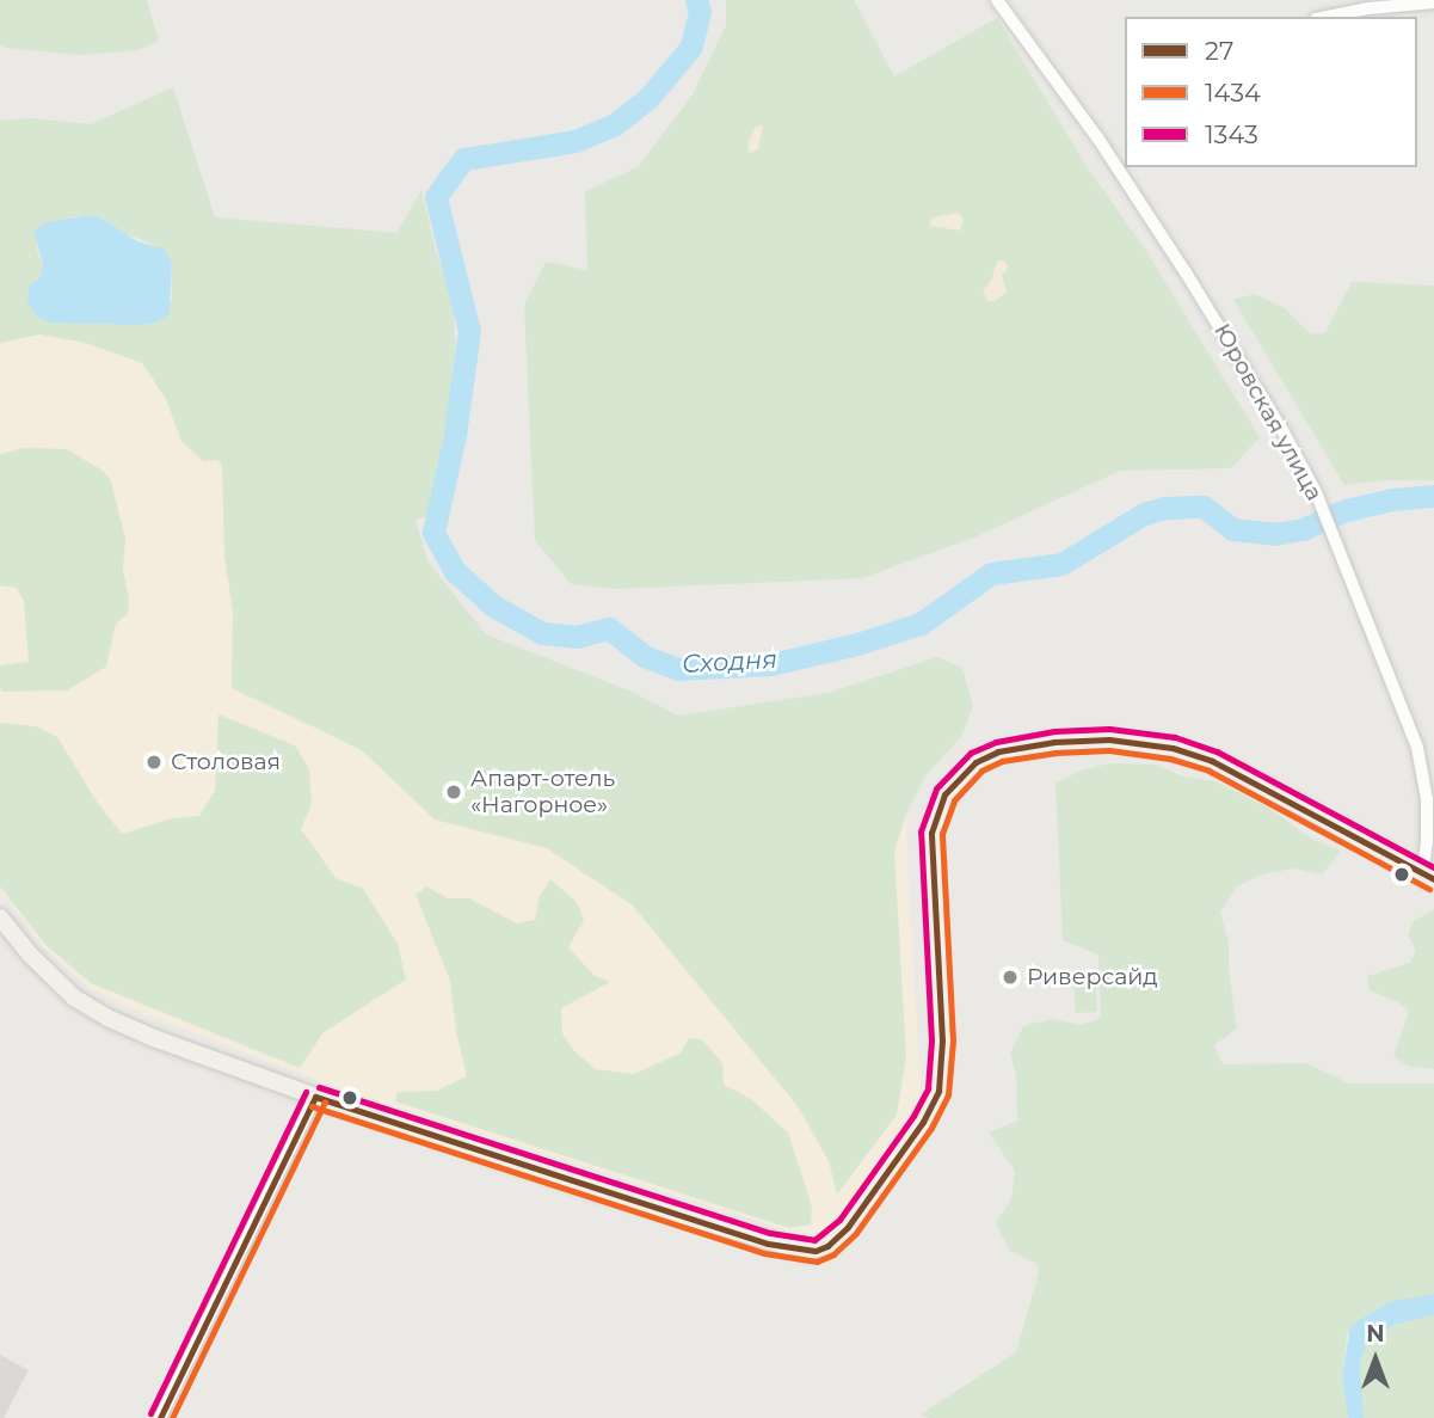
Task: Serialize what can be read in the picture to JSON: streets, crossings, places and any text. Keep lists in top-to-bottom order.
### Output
{
  "streets": {
    "street": ["Юровская улица"]
  },
  "water": ["Сходня"],
  "places": ["Столовая", "Апарт-отель «Нагорное»", "Риверсайд"],
  "lines": ["transit line 1343", "transit line 27", "transit line 1434"],
  "legend": ["27", "1434", "1343"],
  "north": "top"
}
